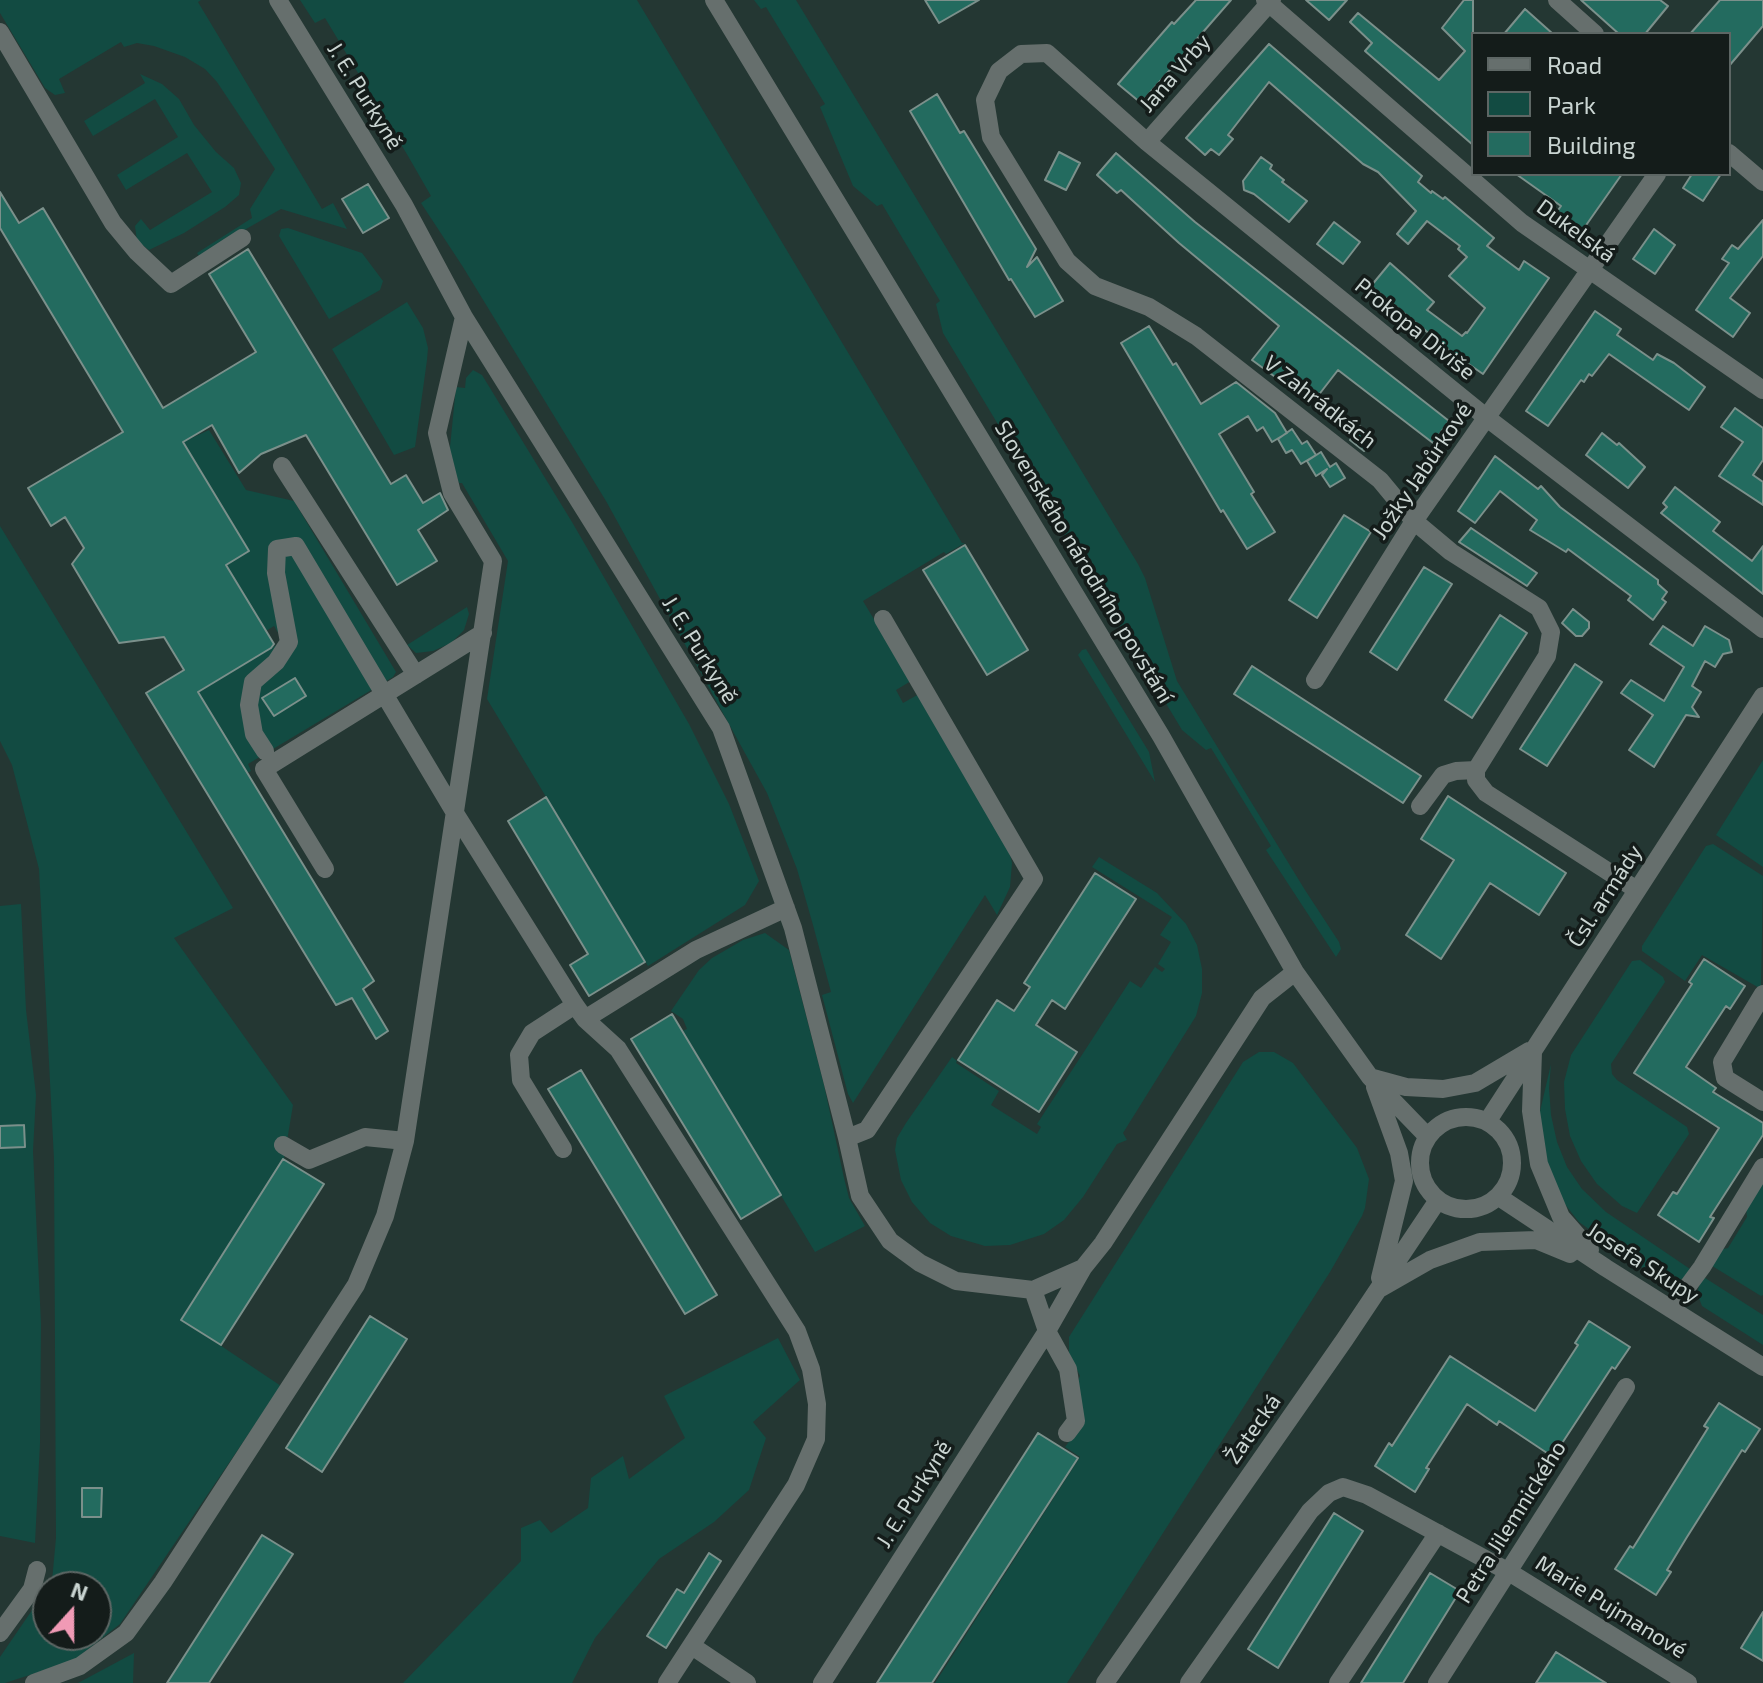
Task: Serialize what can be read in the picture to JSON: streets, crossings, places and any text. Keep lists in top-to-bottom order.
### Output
{
  "streets": {
    "street": [
      "Jana Vrby",
      "J. E. Purkyně",
      "Dukelská",
      "Prokopa Diviše",
      "V Zahrádkách",
      "Jožky Jabůrkové",
      "Slovenského národního povstání",
      "Čsl. armády",
      "Josefa Skupy",
      "Žatecká",
      "Petra Jilemnického",
      "Marie Pujmanové"
    ]
  },
  "crossings": [
    ["Jana Vrby", "Dukelská"],
    ["Jana Vrby", "Prokopa Diviše"],
    ["J. E. Purkyně", "Slovenského národního povstání"],
    ["Dukelská", "Jožky Jabůrkové"],
    ["Prokopa Diviše", "V Zahrádkách"],
    ["Prokopa Diviše", "Jožky Jabůrkové"],
    ["V Zahrádkách", "Jožky Jabůrkové"],
    ["Slovenského národního povstání", "Čsl. armády"],
    ["Slovenského národního povstání", "Josefa Skupy"],
    ["Slovenského národního povstání", "Žatecká"],
    ["Čsl. armády", "Josefa Skupy"],
    ["Čsl. armády", "Žatecká"],
    ["Josefa Skupy", "Žatecká"],
    ["Petra Jilemnického", "Marie Pujmanové"]
  ],
  "legend": ["Road", "Park", "Building"],
  "north": "top"
}
